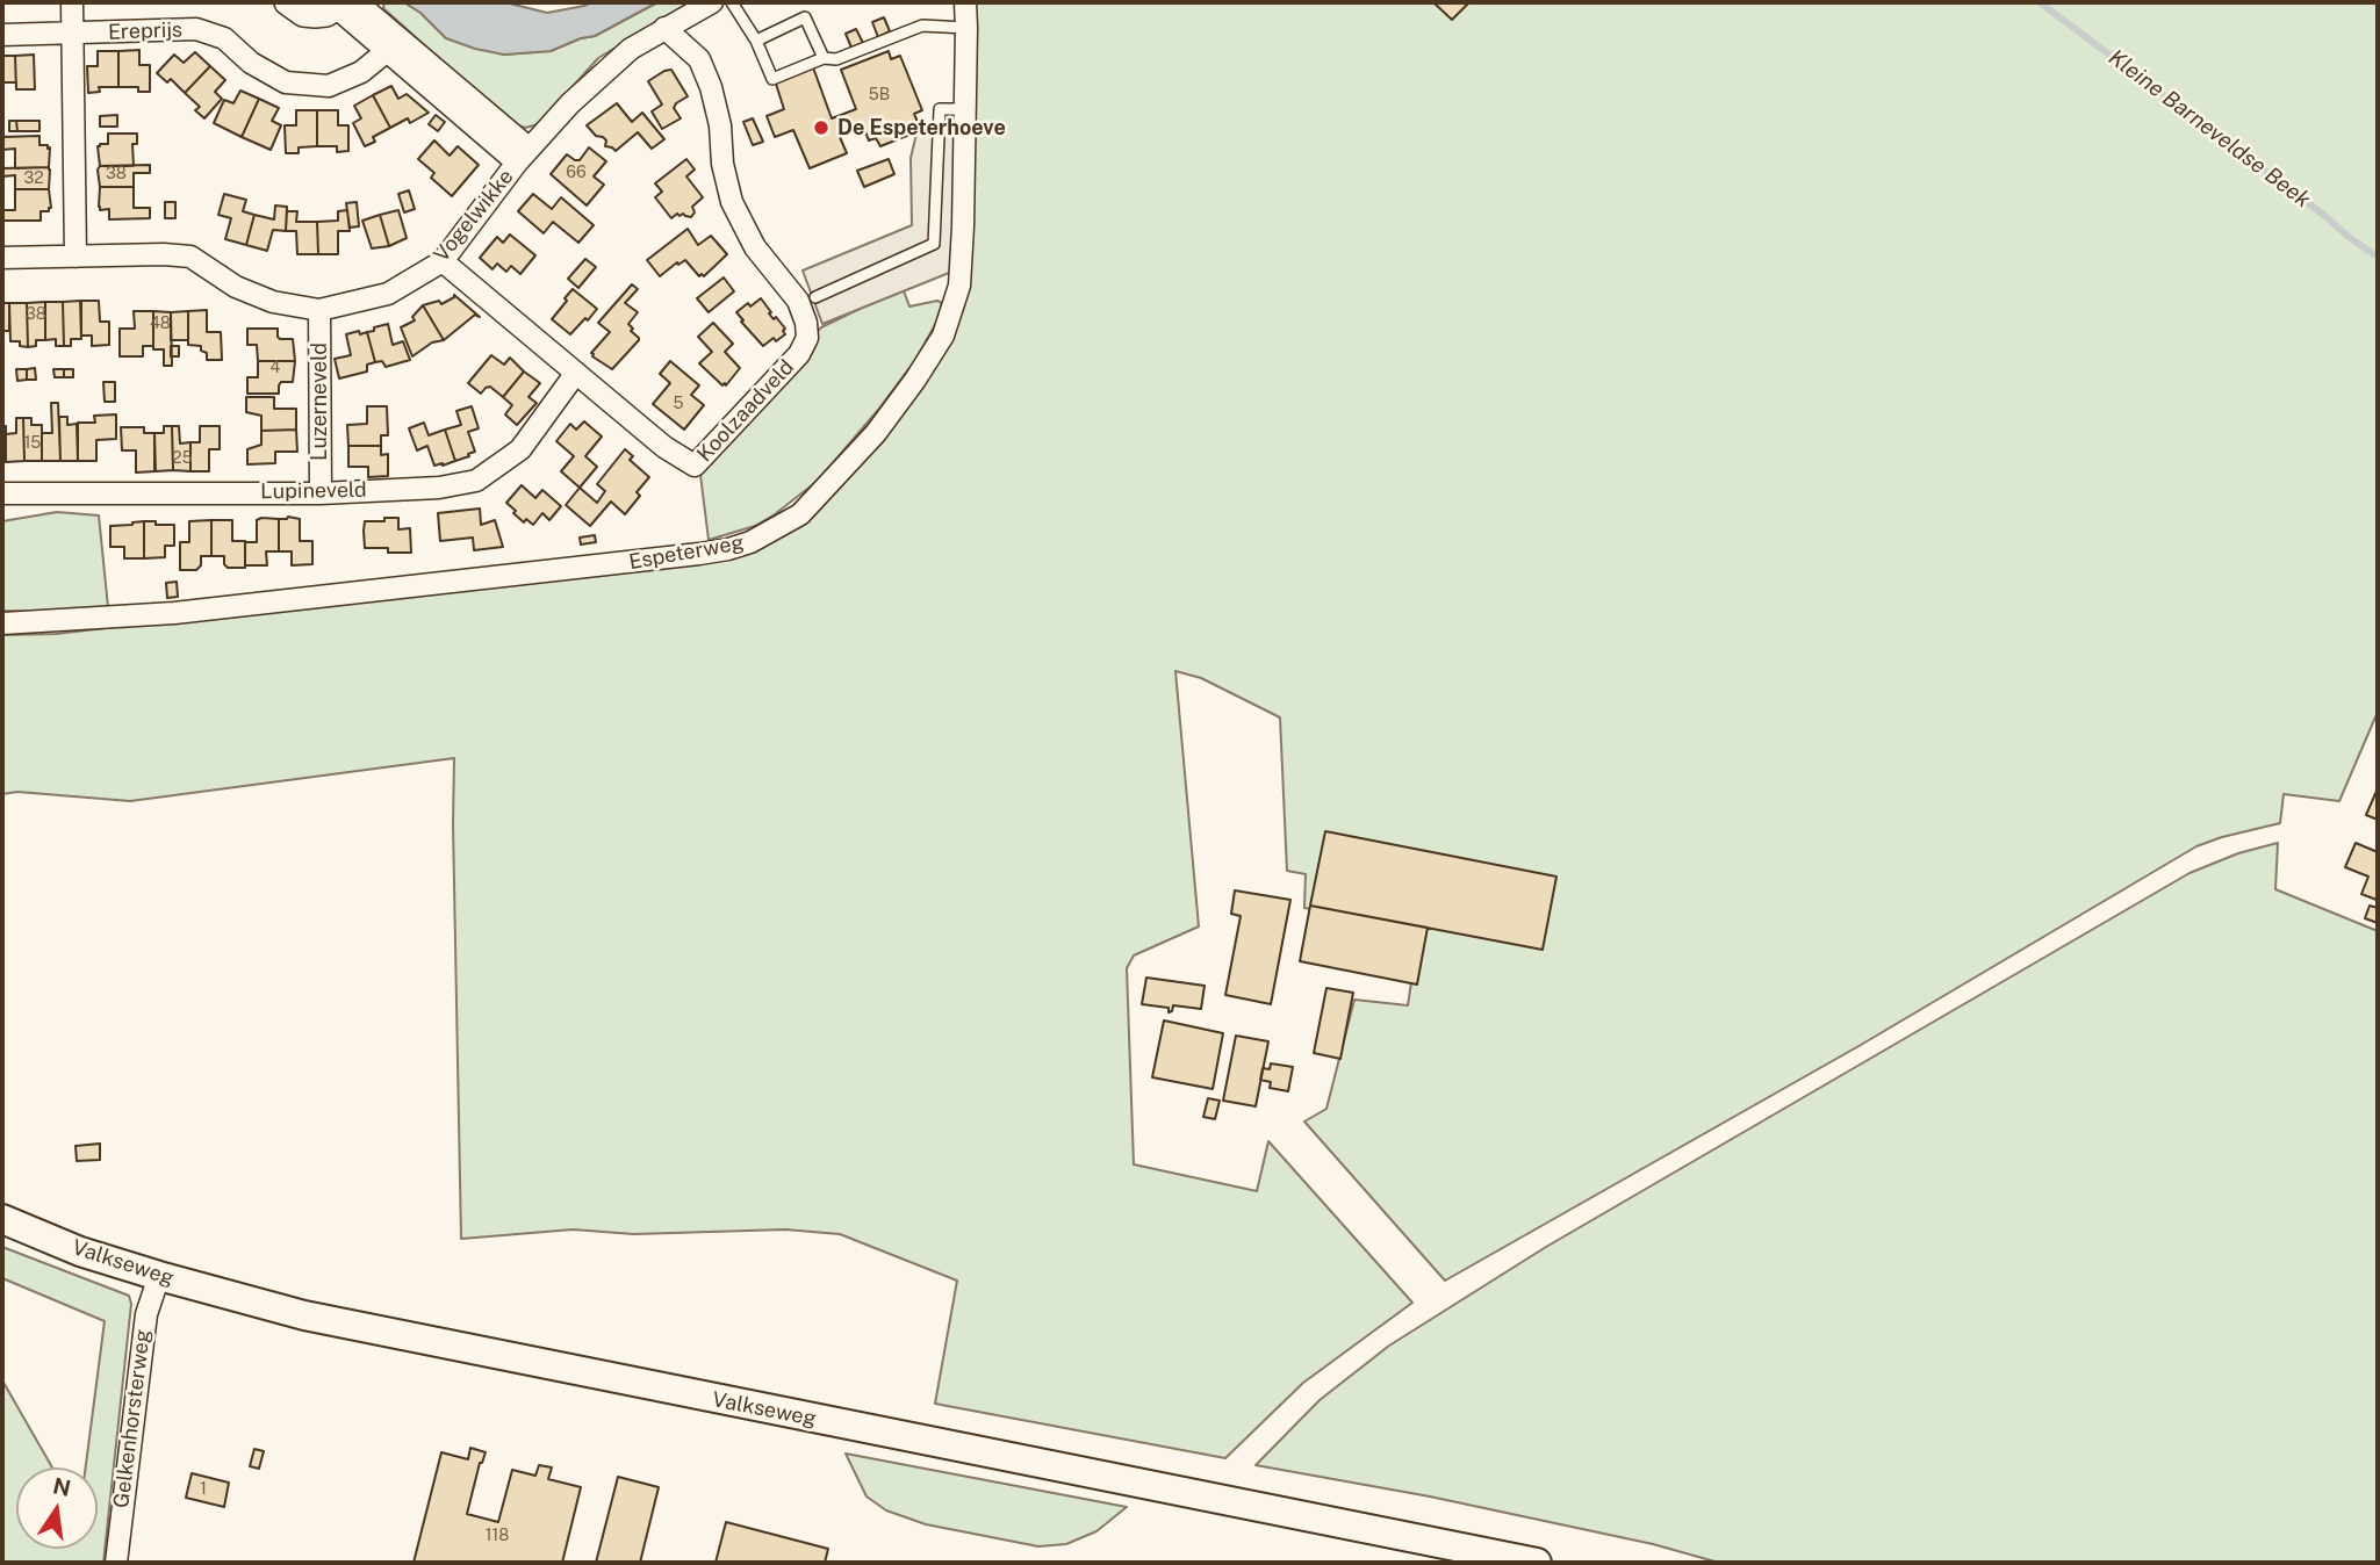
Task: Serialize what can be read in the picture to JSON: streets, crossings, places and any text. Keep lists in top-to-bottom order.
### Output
{
  "streets": {
    "main road": ["Valkseweg"],
    "street": [
      "Ereprijs",
      "Vogelwikke",
      "Luzerneveld",
      "Koolzaadveld",
      "Lupineveld",
      "Espeterweg",
      "Gelkenhorsterweg"
    ]
  },
  "crossings": [
    ["Vogelwikke", "Luzerneveld"],
    ["Vogelwikke", "Koolzaadveld"],
    ["Luzerneveld", "Lupineveld"],
    ["Koolzaadveld", "Lupineveld"],
    ["Valkseweg", "Gelkenhorsterweg"]
  ],
  "water": ["Kleine Barneveldse Beek"],
  "places": ["De Espeterhoeve"],
  "house_numbers": [
    "5B",
    "66",
    "38",
    "32",
    "38",
    "48",
    "4",
    "5",
    "15",
    "25",
    "1",
    "118"
  ],
  "north": "top"
}
